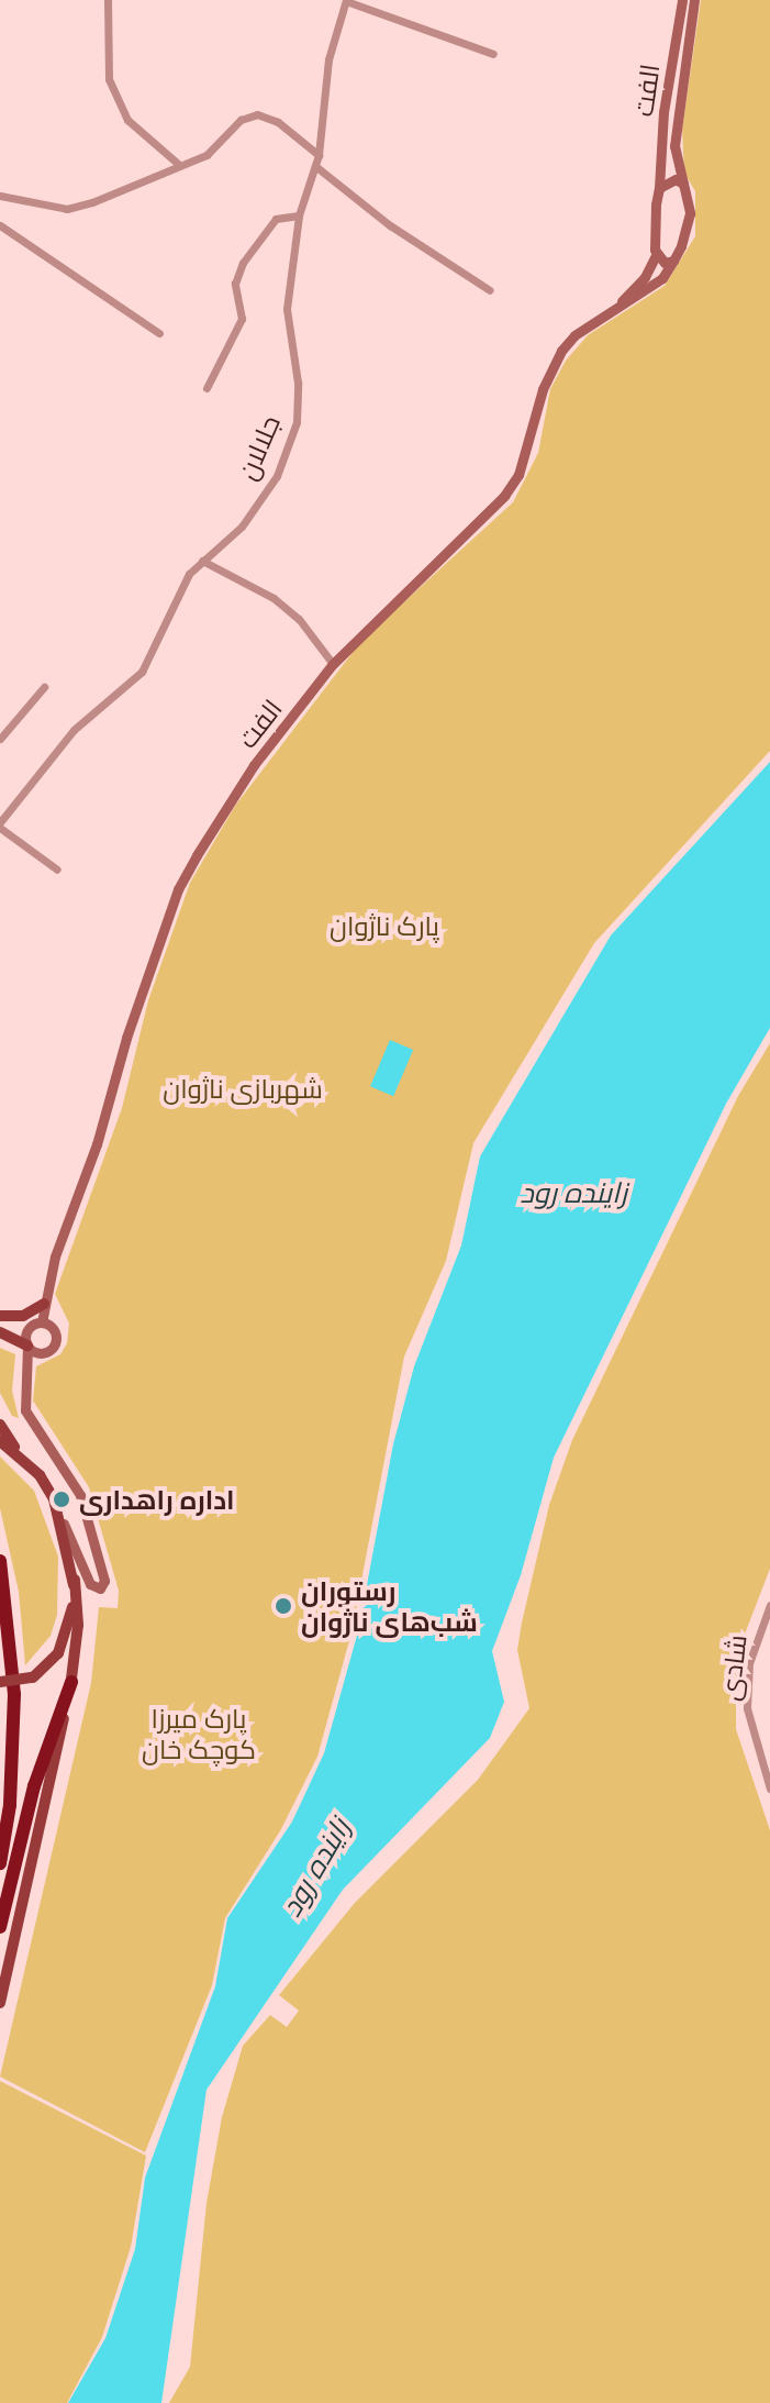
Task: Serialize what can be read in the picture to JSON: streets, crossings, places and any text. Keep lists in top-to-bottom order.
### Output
{
  "streets": {
    "street": ["الفت", "جلالان", "شادی"]
  },
  "water": ["زاینده رود"],
  "parks": ["پارک ناژوان", "شهربازی ناژوان", "پارک میرزا کوچک خان"],
  "places": ["اداره راهداری", "رستوران شب‌های ناژوان"]
}
